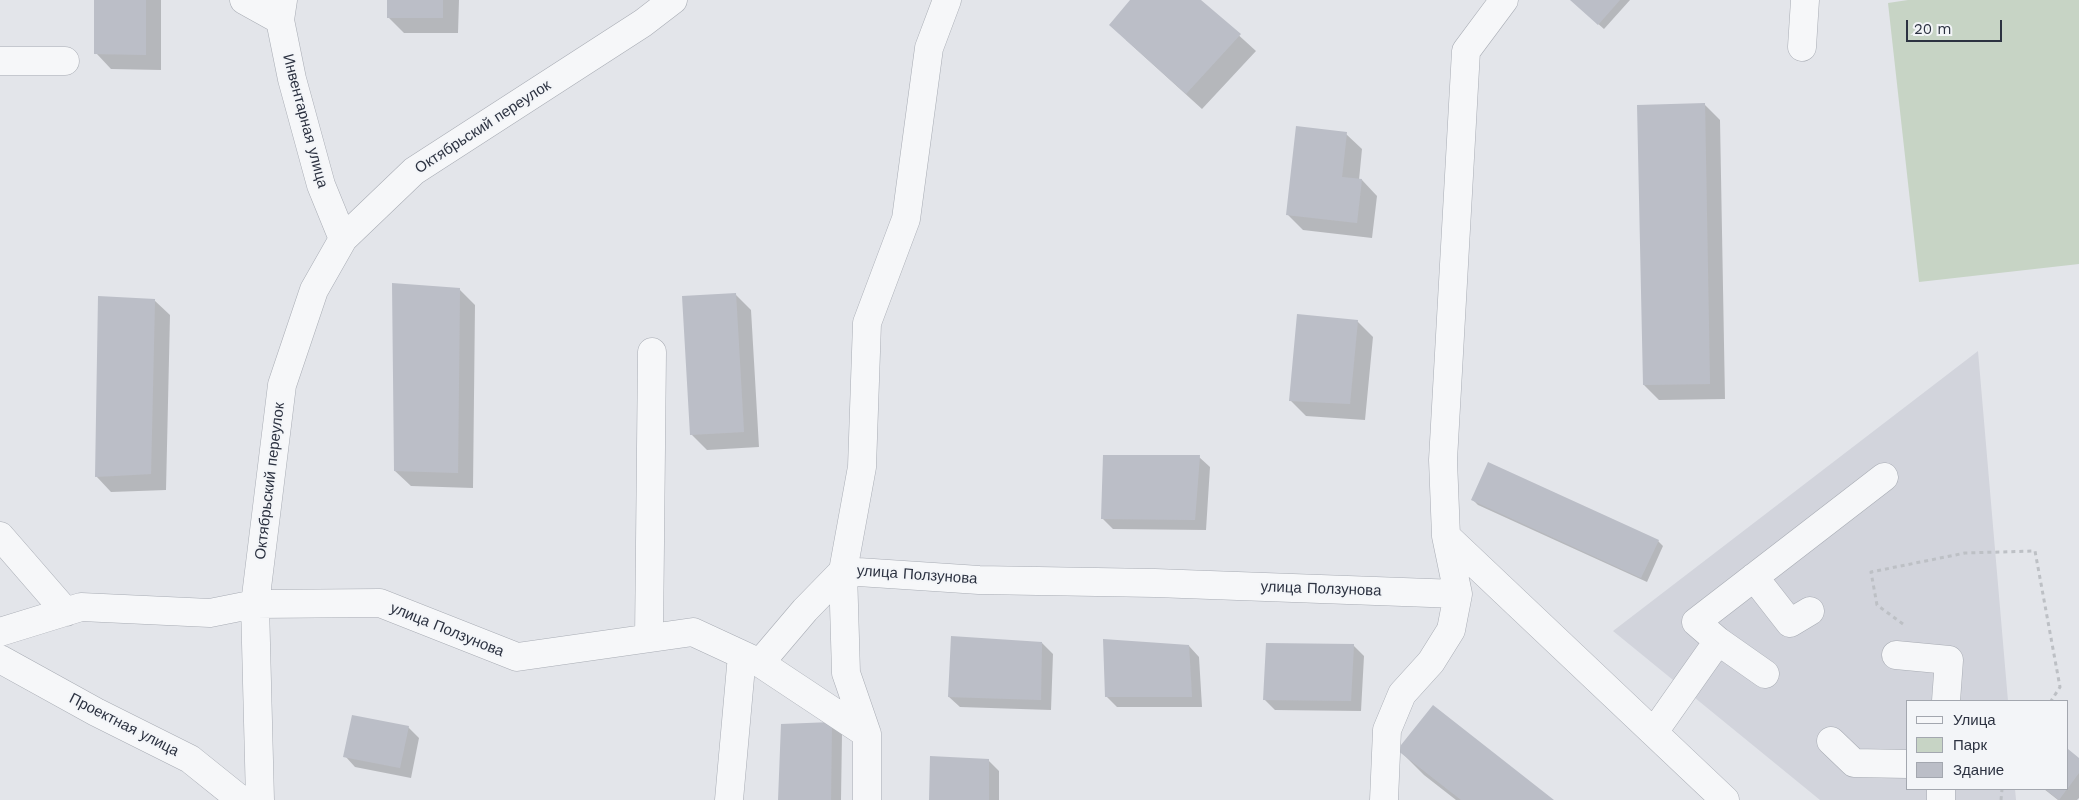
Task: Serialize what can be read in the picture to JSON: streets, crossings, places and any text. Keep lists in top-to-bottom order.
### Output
{
  "streets": {
    "street": [
      "Инвентарная улица",
      "Октябрьский переулок",
      "улица Ползунова",
      "Проектная улица"
    ]
  },
  "crossings": [
    ["Инвентарная улица", "Октябрьский переулок"],
    ["Октябрьский переулок", "улица Ползунова"]
  ],
  "legend": ["Улица", "Парк", "Здание"],
  "scale_bar": "20 m"
}
